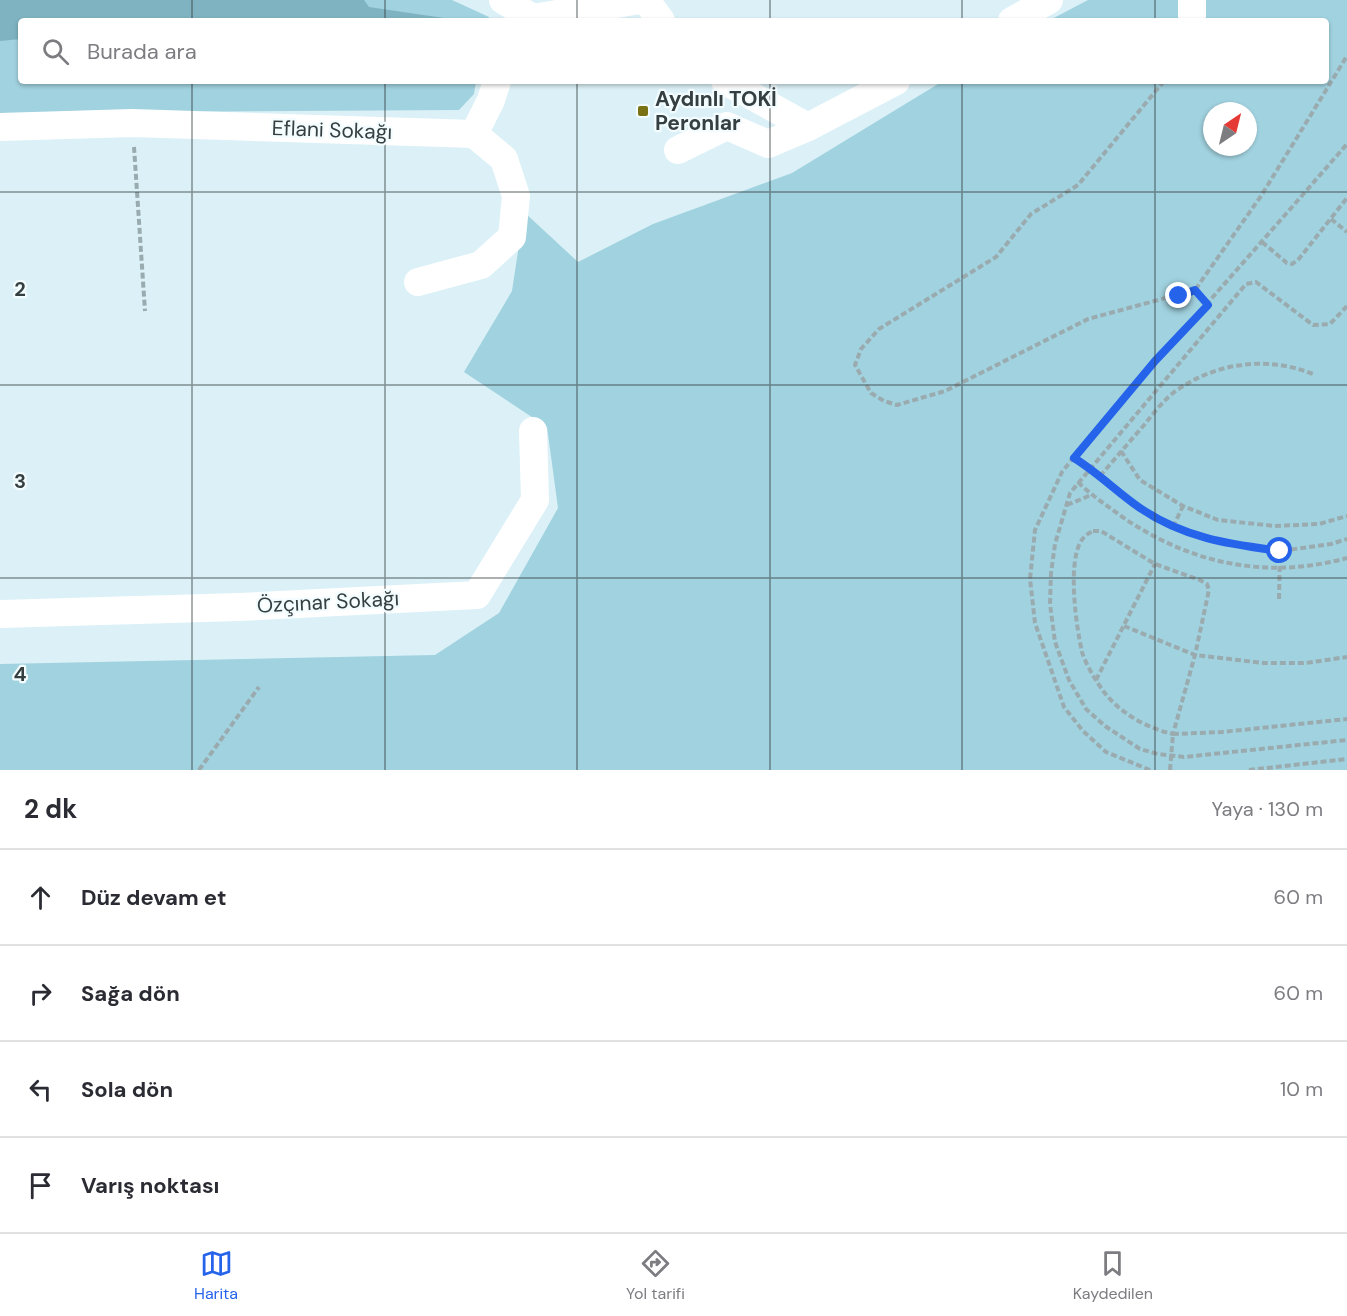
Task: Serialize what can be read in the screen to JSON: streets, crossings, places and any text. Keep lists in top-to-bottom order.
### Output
{
  "streets": {
    "street": ["Eflani Sokağı", "Özçınar Sokağı"]
  },
  "places": {
    "transit": ["Aydınlı TOKİ Peronlar"]
  },
  "north": "top right",
  "page": {
    "search": "Burada ara",
    "heading": ["2 dk", "Yaya · 130 m"],
    "list": [
      ["Düz devam et", "60 m"],
      ["Sağa dön", "60 m"],
      ["Sola dön", "10 m"],
      "Varış noktası"
    ],
    "nav": ["Harita", "Yol tarifi", "Kaydedilen"]
  },
  "grid": {
    "rows": ["2", "3", "4"]
  }
}
